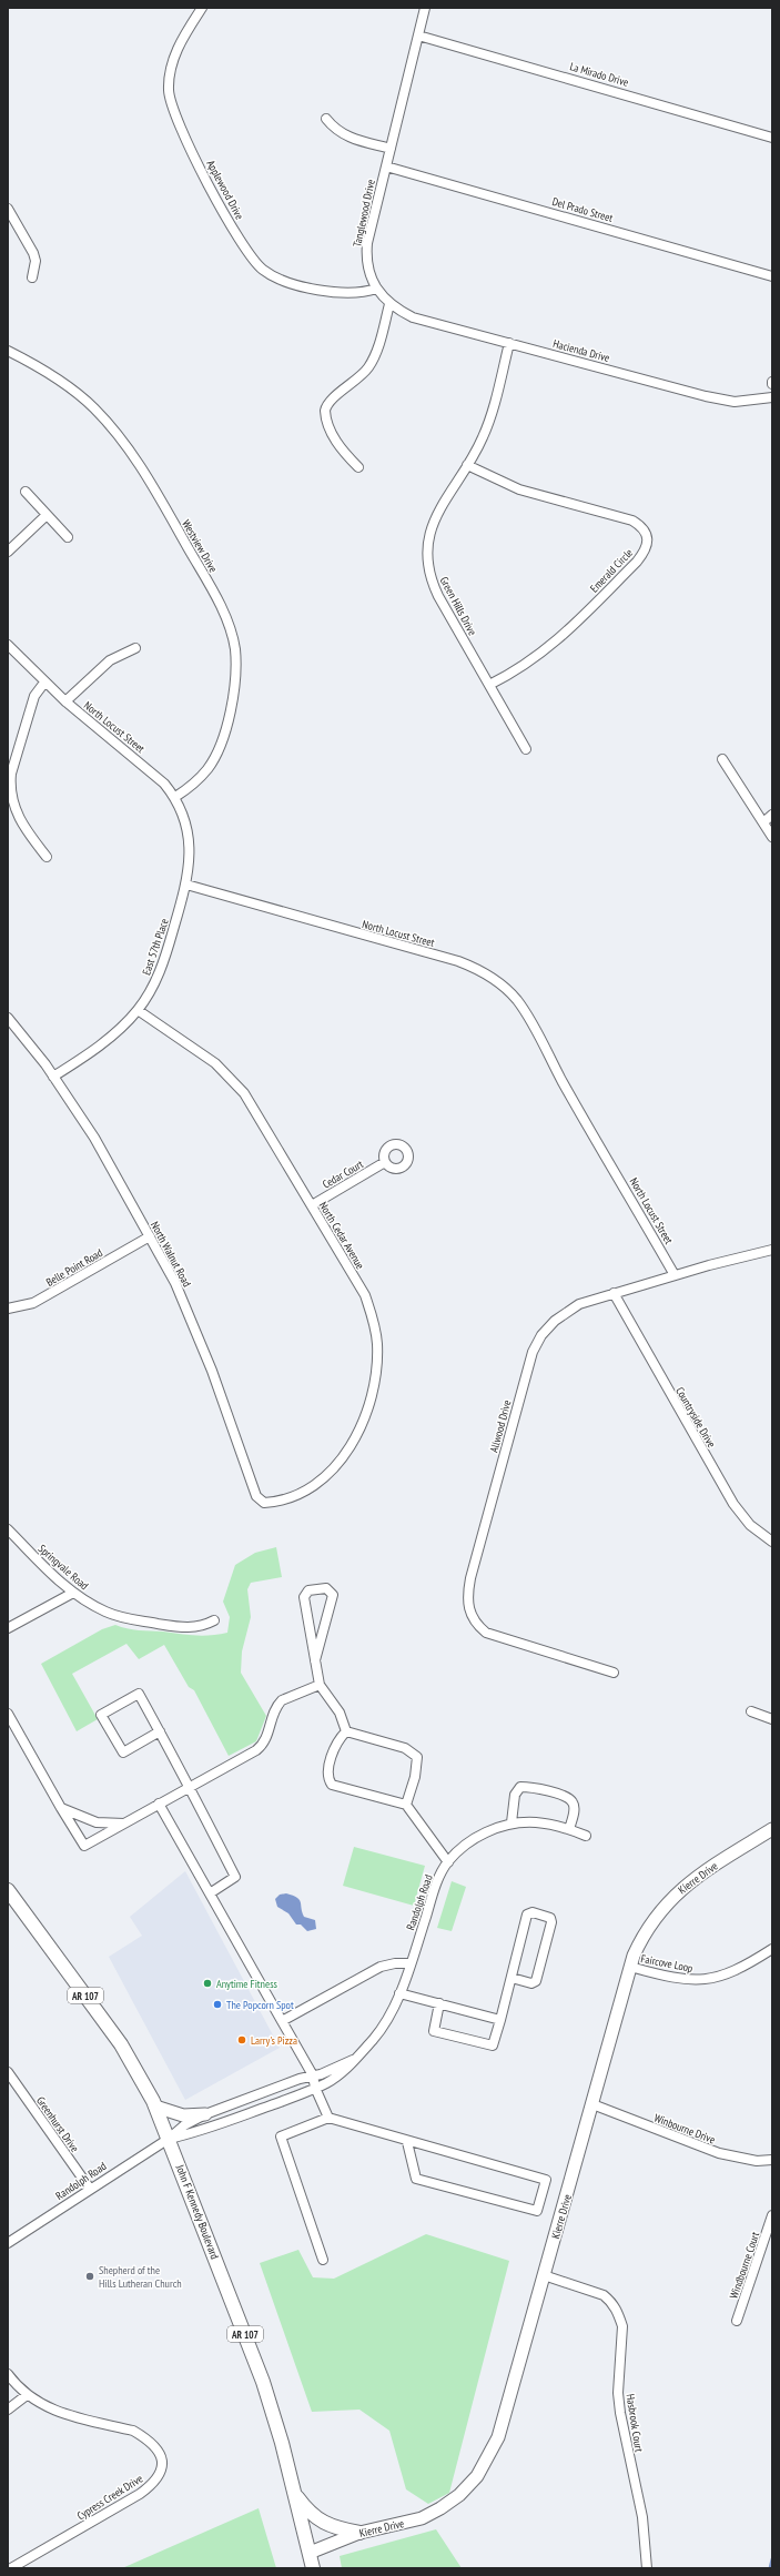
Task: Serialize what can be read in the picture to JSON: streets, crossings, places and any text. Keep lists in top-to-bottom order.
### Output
{
  "streets": {
    "main road": ["AR 107", "John F Kennedy Boulevard"],
    "street": [
      "La Mirado Drive",
      "Applewood Drive",
      "Del Prado Street",
      "Tanglewood Drive",
      "Hacienda Drive",
      "Westview Drive",
      "Emerald Circle",
      "Green Hills Drive",
      "North Locust Street",
      "East 57th Place",
      "Cedar Court",
      "North Cedar Avenue",
      "North Walnut Road",
      "Belle Point Road",
      "Countryside Drive",
      "Allwood Drive",
      "Springvale Road",
      "Kierre Drive",
      "Randolph Road",
      "Faircove Loop",
      "Greenhurst Drive",
      "Winbourne Drive",
      "Windbourne Court",
      "Hasbrook Court",
      "Cypress Creek Drive"
    ]
  },
  "crossings": [
    ["La Mirado Drive", "Tanglewood Drive"],
    ["Applewood Drive", "Tanglewood Drive"],
    ["Del Prado Street", "Tanglewood Drive"],
    ["Tanglewood Drive", "Hacienda Drive"],
    ["Hacienda Drive", "Green Hills Drive"],
    ["Westview Drive", "North Locust Street"],
    ["Emerald Circle", "Green Hills Drive"],
    ["North Locust Street", "East 57th Place"],
    ["North Locust Street", "Allwood Drive"],
    ["East 57th Place", "North Cedar Avenue"],
    ["East 57th Place", "North Walnut Road"],
    ["Cedar Court", "North Cedar Avenue"],
    ["North Cedar Avenue", "North Walnut Road"],
    ["North Walnut Road", "Belle Point Road"],
    ["Countryside Drive", "Allwood Drive"],
    ["Kierre Drive", "Faircove Loop"],
    ["Kierre Drive", "Winbourne Drive"],
    ["Kierre Drive", "John F Kennedy Boulevard"],
    ["Kierre Drive", "Hasbrook Court"],
    ["Randolph Road", "Greenhurst Drive"],
    ["Randolph Road", "John F Kennedy Boulevard"]
  ],
  "places": [
    "Anytime Fitness",
    "The Popcorn Spot",
    "Larry's Pizza",
    "Shepherd of the Hills Lutheran Church"
  ]
}
